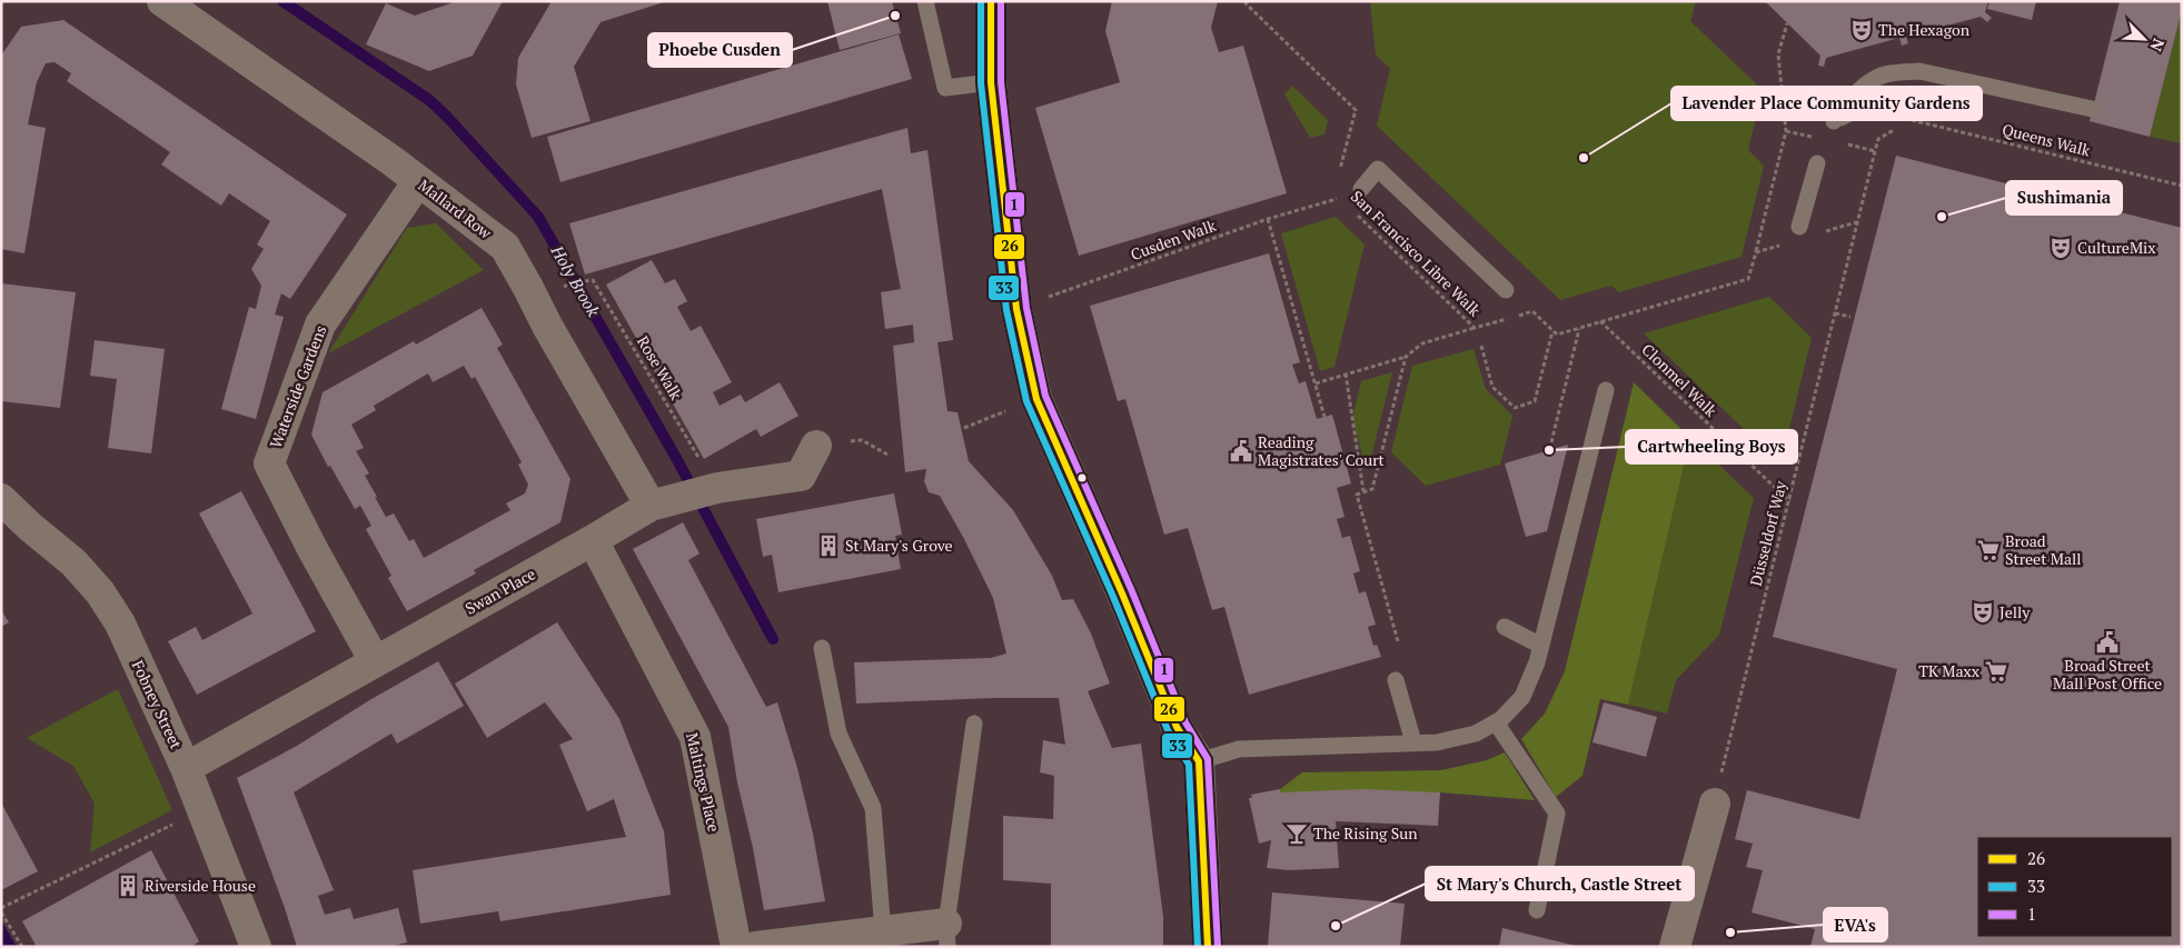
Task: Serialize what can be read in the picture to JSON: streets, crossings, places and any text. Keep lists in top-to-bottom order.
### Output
{
  "streets": {
    "street": [
      "Mallard Row",
      "Waterside Gardens",
      "Swan Place",
      "Fobney Street",
      "Maltings Place"
    ],
    "path": [
      "Queens Walk",
      "Cusden Walk",
      "San Francisco Libre Walk",
      "Rose Walk",
      "Clonmel Walk",
      "Düsseldorf Way"
    ]
  },
  "crossings": [
    ["Mallard Row", "Waterside Gardens"],
    ["Mallard Row", "Swan Place"],
    ["Cusden Walk", "San Francisco Libre Walk"],
    ["Rose Walk", "Swan Place"],
    ["Clonmel Walk", "Düsseldorf Way"],
    ["Waterside Gardens", "Swan Place"],
    ["Swan Place", "Fobney Street"],
    ["Swan Place", "Maltings Place"]
  ],
  "water": ["Holy Brook"],
  "places": {
    "other": [
      "Phoebe Cusden",
      "Lavender Place Community Gardens",
      "Sushimania",
      "Cartwheeling Boys",
      "St Mary's Church, Castle Street",
      "EVA's"
    ],
    "theatre": ["The Hexagon", "CultureMix", "Jelly"],
    "public building": ["Reading Magistrates' Court", "Broad Street Mall Post Office"],
    "building": ["St Mary's Grove", "Riverside House"],
    "supermarket": ["Broad Street Mall", "TK Maxx"],
    "bar": ["The Rising Sun"]
  },
  "lines": ["transit line 26", "transit line 33", "transit line 1"],
  "legend": ["26", "33", "1"],
  "north": "bottom right"
}
